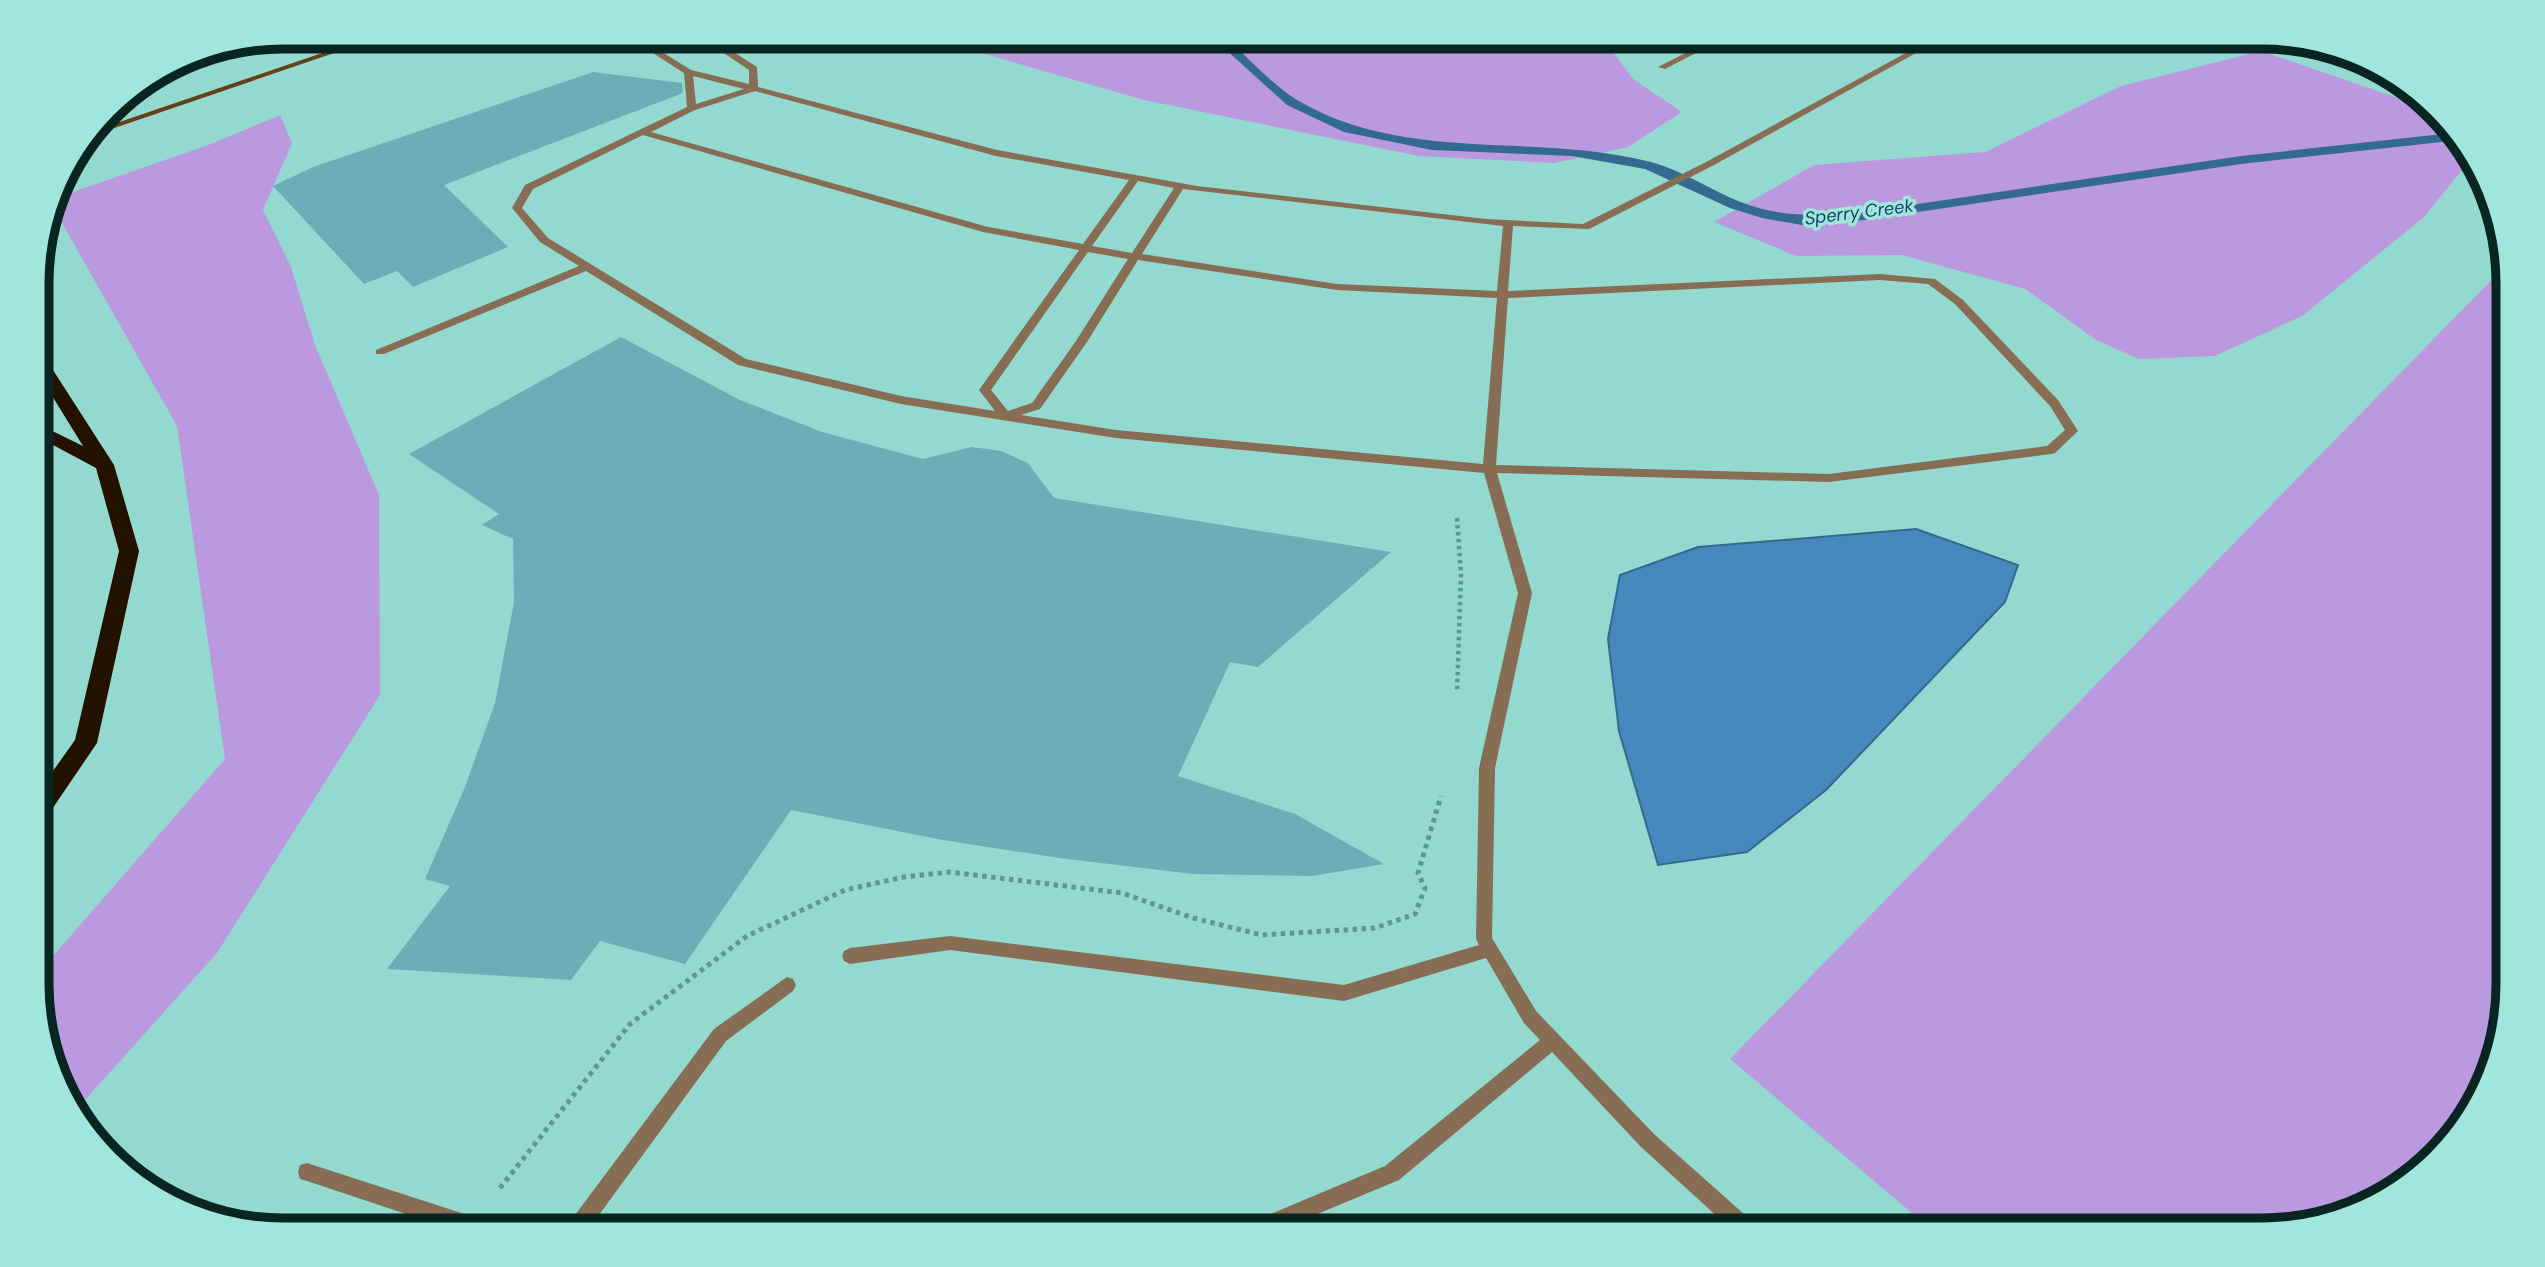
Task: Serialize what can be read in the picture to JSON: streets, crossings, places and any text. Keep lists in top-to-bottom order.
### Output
{
  "water": ["Sperry Creek"]
}
